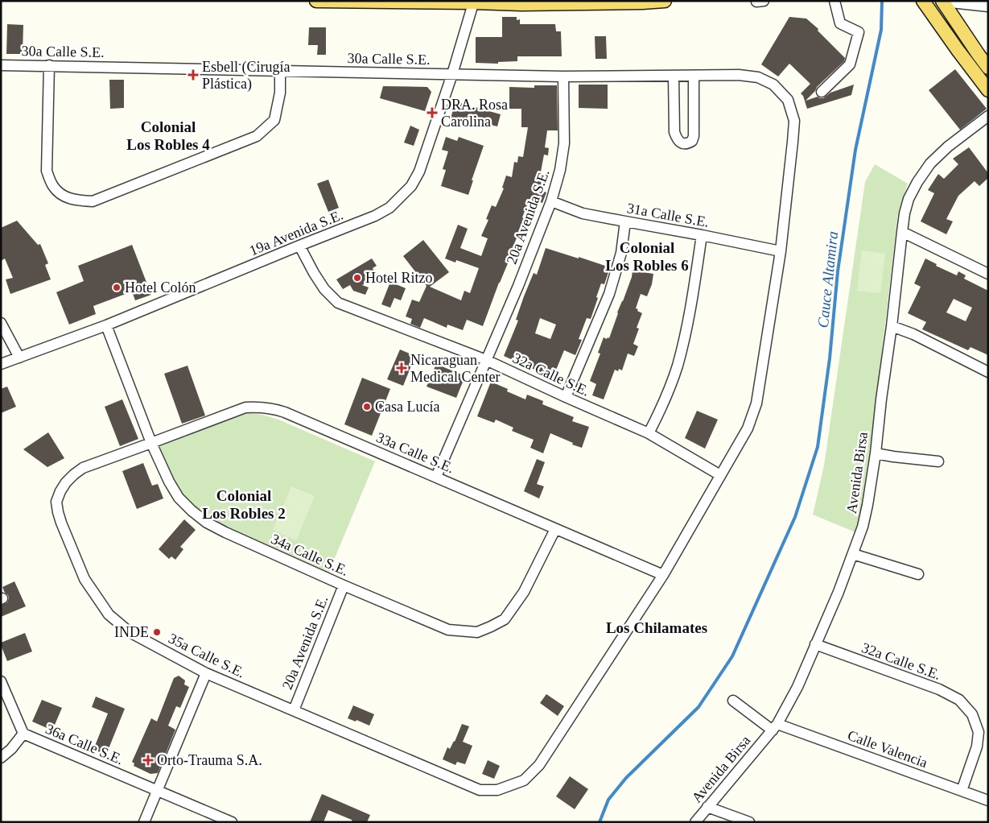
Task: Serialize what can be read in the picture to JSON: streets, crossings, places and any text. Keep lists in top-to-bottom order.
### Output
{
  "streets": {
    "street": [
      "30a Calle S.E.",
      "31a Calle S.E.",
      "20a Avenida S.E.",
      "19a Avenida S.E.",
      "32a Calle S.E.",
      "33a Calle S.E.",
      "Avenida Birsa",
      "34a Calle S.E.",
      "35a Calle S.E.",
      "36a Calle S.E.",
      "Calle Valencia"
    ]
  },
  "crossings": [
    ["30a Calle S.E.", "31a Calle S.E."],
    ["30a Calle S.E.", "20a Avenida S.E."],
    ["30a Calle S.E.", "19a Avenida S.E."],
    ["31a Calle S.E.", "20a Avenida S.E."],
    ["20a Avenida S.E.", "32a Calle S.E."],
    ["20a Avenida S.E.", "33a Calle S.E."],
    ["20a Avenida S.E.", "34a Calle S.E."],
    ["20a Avenida S.E.", "35a Calle S.E."],
    ["19a Avenida S.E.", "32a Calle S.E."],
    ["19a Avenida S.E.", "34a Calle S.E."],
    ["32a Calle S.E.", "Avenida Birsa"],
    ["32a Calle S.E.", "Calle Valencia"],
    ["33a Calle S.E.", "34a Calle S.E."],
    ["33a Calle S.E.", "35a Calle S.E."],
    ["Avenida Birsa", "Calle Valencia"],
    ["34a Calle S.E.", "35a Calle S.E."]
  ],
  "districts": [
    "Colonial Los Robles 4",
    "Colonial Los Robles 6",
    "Colonial Los Robles 2",
    "Los Chilamates"
  ],
  "water": ["Cauce Altamira"],
  "places": {
    "health": [
      "Esbell (Cirugía Plástica)",
      "DRA. Rosa Carolina",
      "Nicaraguan Medical Center",
      "Orto-Trauma S.A."
    ],
    "other": [
      "Hotel Ritzo",
      "Hotel Colón",
      "Casa Lucía",
      "INDE"
    ]
  }
}
